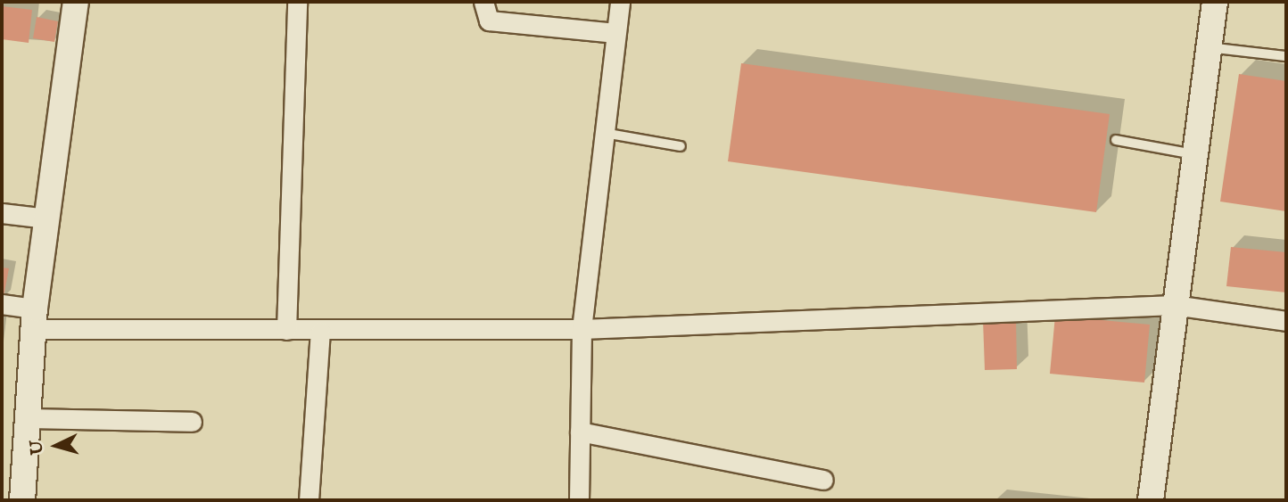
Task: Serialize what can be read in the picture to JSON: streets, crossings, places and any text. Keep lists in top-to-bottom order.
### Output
{
  "north": "left"
}
